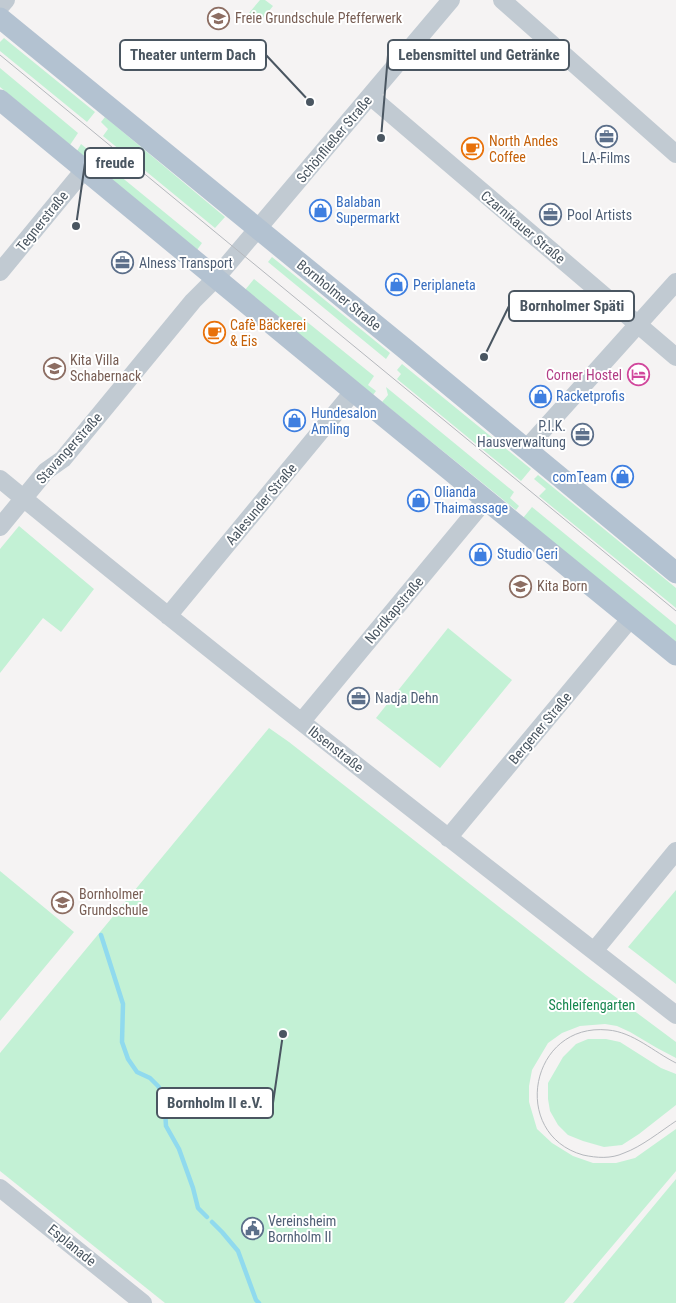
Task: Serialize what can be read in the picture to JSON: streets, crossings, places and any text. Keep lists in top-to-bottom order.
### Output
{
  "streets": {
    "main road": ["Bornholmer Straße"],
    "street": [
      "Schönfließer Straße",
      "Tegnerstraße",
      "Czarnikauer Straße",
      "Stavangerstraße",
      "Aalesunder Straße",
      "Nordkapstraße",
      "Bergener Straße",
      "Ibsenstraße",
      "Esplanade"
    ]
  },
  "crossings": [
    ["Schönfließer Straße", "Czarnikauer Straße"],
    ["Schönfließer Straße", "Bornholmer Straße"],
    ["Schönfließer Straße", "Stavangerstraße"],
    ["Stavangerstraße", "Ibsenstraße"],
    ["Aalesunder Straße", "Ibsenstraße"],
    ["Nordkapstraße", "Ibsenstraße"],
    ["Bergener Straße", "Ibsenstraße"]
  ],
  "parks": ["Schleifengarten"],
  "places": {
    "school or university": [
      "Freie Grundschule Pfefferwerk",
      "Kita Villa Schabernack",
      "Kita Born",
      "Bornholmer Grundschule"
    ],
    "other": [
      "Theater unterm Dach",
      "Lebensmittel und Getränke",
      "freude",
      "Bornholmer Späti",
      "Bornholm II e.V."
    ],
    "office": [
      "LA-Films",
      "Pool Artists",
      "Alness Transport",
      "P.I.K. Hausverwaltung",
      "Nadja Dehn"
    ],
    "cafe": ["North Andes Coffee", "Cafè Bäckerei & Eis"],
    "shop": [
      "Balaban Supermarkt",
      "Periplaneta",
      "Racketprofis",
      "Hundesalon Amling",
      "comTeam",
      "Olianda Thaimassage",
      "Studio Geri"
    ],
    "hotel": ["Corner Hostel"],
    "public building": ["Vereinsheim Bornholm II"]
  }
}
